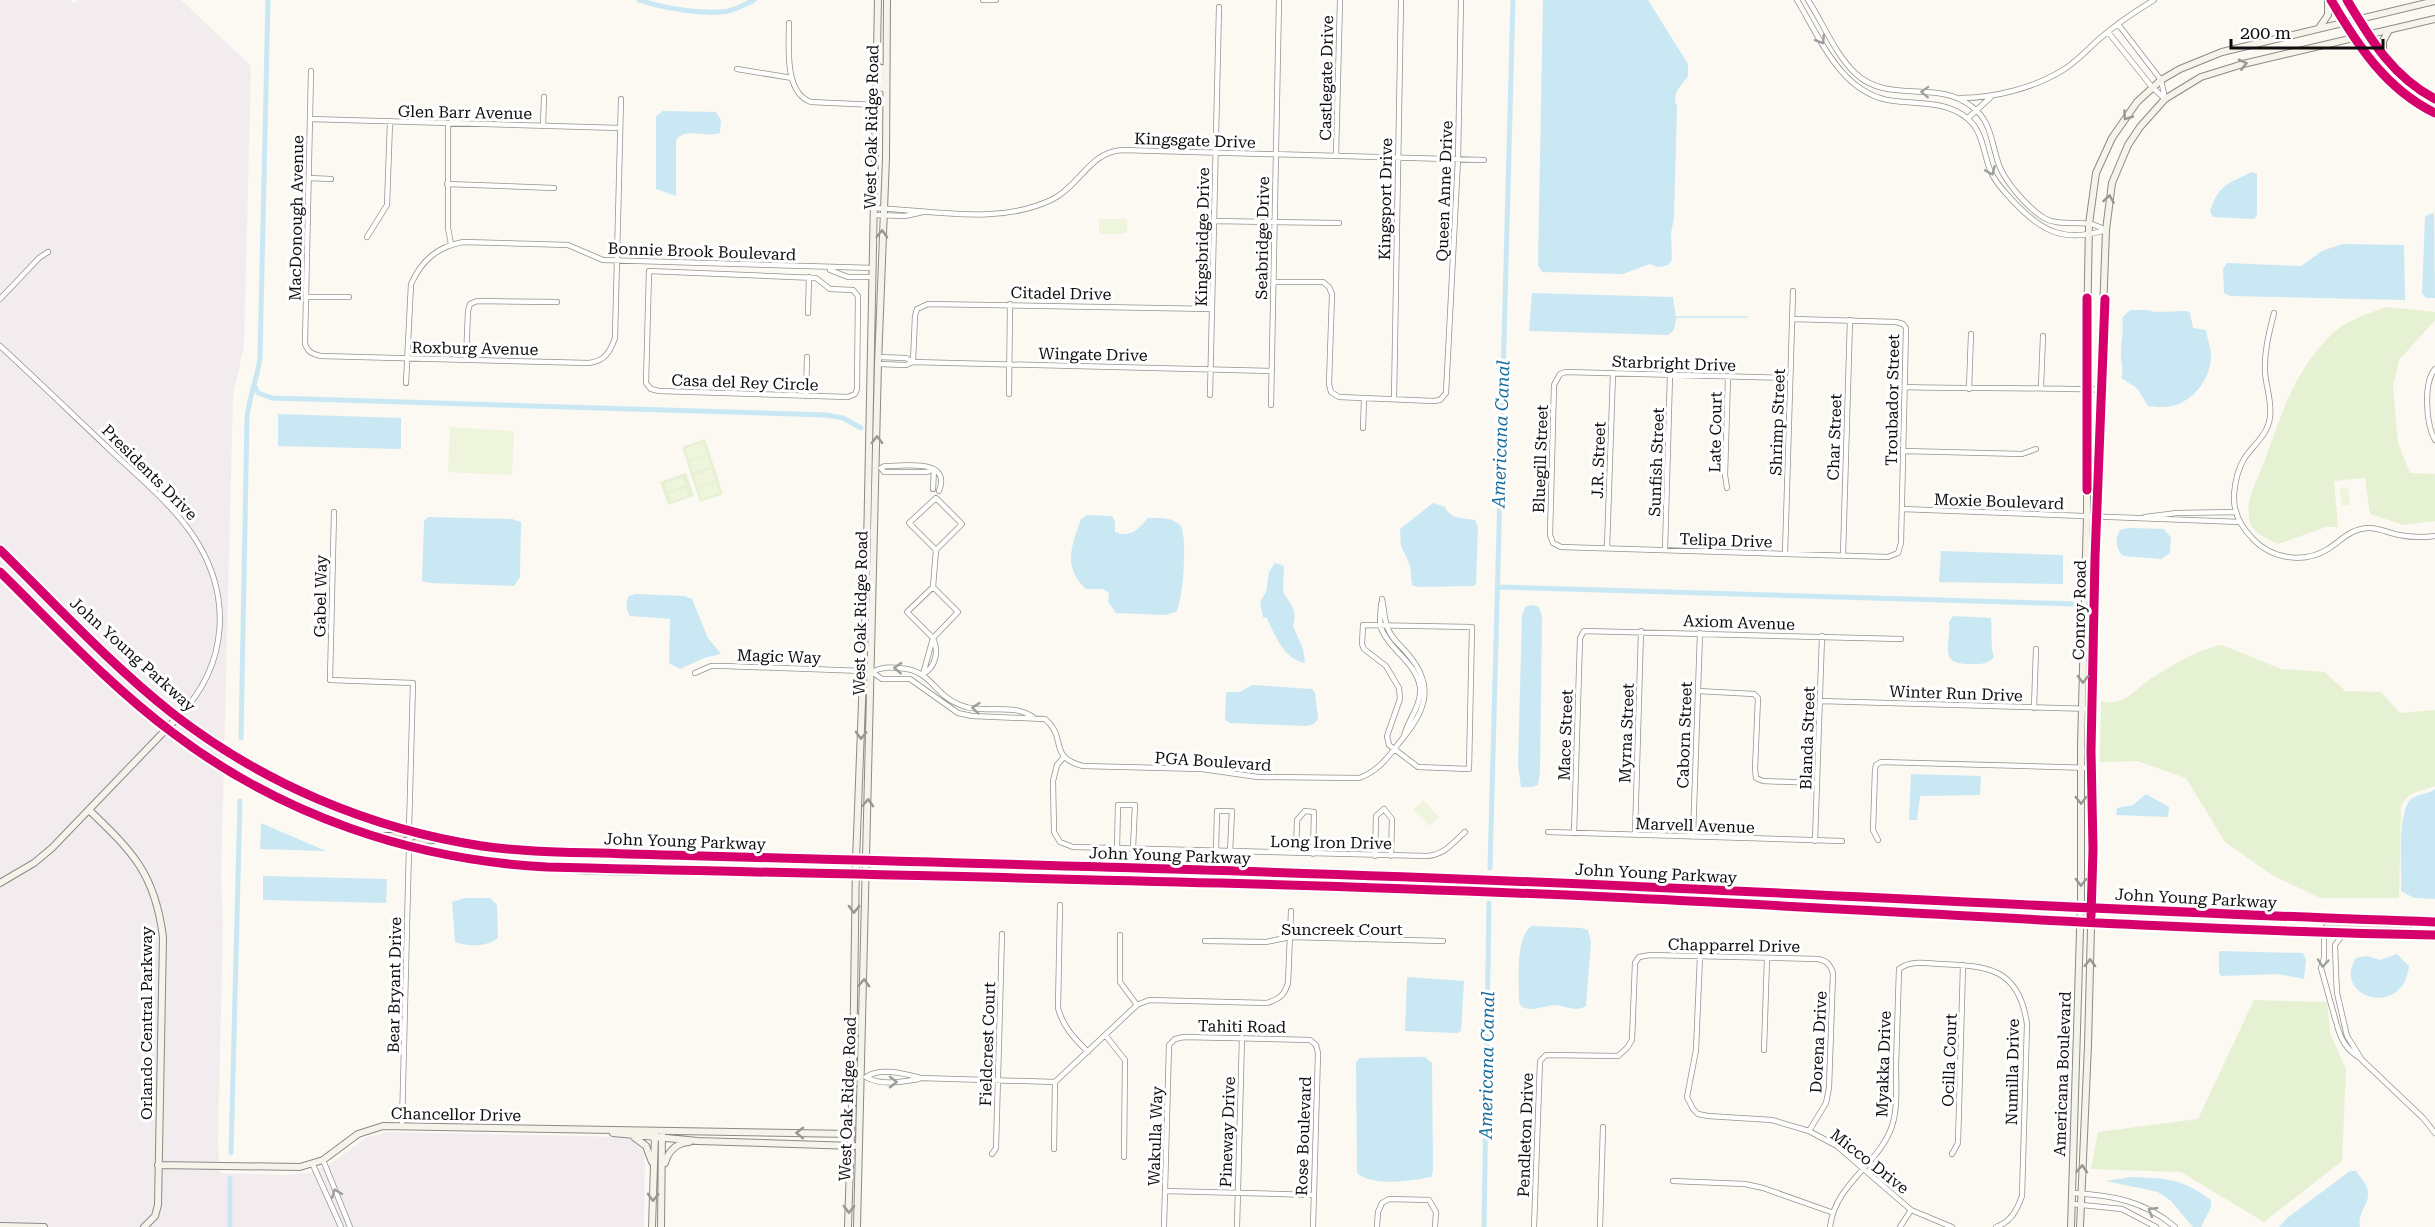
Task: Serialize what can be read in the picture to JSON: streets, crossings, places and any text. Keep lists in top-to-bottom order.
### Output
{
  "streets": {
    "highway": ["John Young Parkway"],
    "street": [
      "Castlegate Drive",
      "Glen Barr Avenue",
      "West Oak Ridge Road",
      "Kingsgate Drive",
      "Queen Anne Drive",
      "Kingsport Drive",
      "MacDonough Avenue",
      "Kingsbridge Drive",
      "Seabridge Drive",
      "Bonnie Brook Boulevard",
      "Citadel Drive",
      "Roxburg Avenue",
      "Wingate Drive",
      "Starbright Drive",
      "Casa del Rey Circle",
      "Troubador Street",
      "Shrimp Street",
      "Late Court",
      "Char Street",
      "Bluegill Street",
      "J.R. Street",
      "Sunfish Street",
      "Presidents Drive",
      "Moxie Boulevard",
      "Telipa Drive",
      "Gabel Way",
      "Conroy Road",
      "Axiom Avenue",
      "Magic Way",
      "Winter Run Drive",
      "Myrna Street",
      "Mace Street",
      "Caborn Street",
      "Blanda Street",
      "PGA Boulevard",
      "Marvell Avenue",
      "Long Iron Drive",
      "Suncreek Court",
      "Chapparrel Drive",
      "Bear Bryant Drive",
      "Orlando Central Parkway",
      "Tahiti Road",
      "Dorena Drive",
      "Fieldcrest Court",
      "Ocilla Court",
      "Myakka Drive",
      "Numilla Drive",
      "Americana Boulevard",
      "Chancellor Drive",
      "Pineway Drive",
      "Pendleton Drive",
      "Wakulla Way",
      "Rose Boulevard",
      "Micco Drive"
    ]
  },
  "crossings": [
    ["Castlegate Drive", "Kingsgate Drive"],
    ["Glen Barr Avenue", "MacDonough Avenue"],
    ["West Oak Ridge Road", "Kingsgate Drive"],
    ["West Oak Ridge Road", "Bonnie Brook Boulevard"],
    ["West Oak Ridge Road", "Wingate Drive"],
    ["West Oak Ridge Road", "John Young Parkway"],
    ["West Oak Ridge Road", "Magic Way"],
    ["West Oak Ridge Road", "Chancellor Drive"],
    ["Kingsgate Drive", "Queen Anne Drive"],
    ["Kingsgate Drive", "Kingsport Drive"],
    ["Kingsgate Drive", "Kingsbridge Drive"],
    ["Kingsgate Drive", "Seabridge Drive"],
    ["Queen Anne Drive", "Kingsport Drive"],
    ["MacDonough Avenue", "Roxburg Avenue"],
    ["Kingsbridge Drive", "Citadel Drive"],
    ["Kingsbridge Drive", "Wingate Drive"],
    ["Seabridge Drive", "Wingate Drive"],
    ["Bonnie Brook Boulevard", "Roxburg Avenue"],
    ["Citadel Drive", "Wingate Drive"],
    ["Starbright Drive", "Shrimp Street"],
    ["Starbright Drive", "Late Court"],
    ["Starbright Drive", "Bluegill Street"],
    ["Starbright Drive", "J.R. Street"],
    ["Starbright Drive", "Sunfish Street"],
    ["Troubador Street", "Shrimp Street"],
    ["Troubador Street", "Char Street"],
    ["Troubador Street", "Moxie Boulevard"],
    ["Troubador Street", "Telipa Drive"],
    ["Shrimp Street", "Telipa Drive"],
    ["Char Street", "Telipa Drive"],
    ["Bluegill Street", "Telipa Drive"],
    ["J.R. Street", "Telipa Drive"],
    ["Sunfish Street", "Telipa Drive"],
    ["Presidents Drive", "John Young Parkway"],
    ["Presidents Drive", "Orlando Central Parkway"],
    ["Moxie Boulevard", "Conroy Road"],
    ["Gabel Way", "John Young Parkway"],
    ["Conroy Road", "John Young Parkway"],
    ["Conroy Road", "Winter Run Drive"],
    ["Conroy Road", "Americana Boulevard"],
    ["Axiom Avenue", "Myrna Street"],
    ["Axiom Avenue", "Mace Street"],
    ["Axiom Avenue", "Caborn Street"],
    ["Axiom Avenue", "Blanda Street"],
    ["John Young Parkway", "Bear Bryant Drive"],
    ["John Young Parkway", "Americana Boulevard"],
    ["Winter Run Drive", "Blanda Street"],
    ["Myrna Street", "Marvell Avenue"],
    ["Mace Street", "Marvell Avenue"],
    ["Caborn Street", "Marvell Avenue"],
    ["Blanda Street", "Marvell Avenue"],
    ["PGA Boulevard", "Long Iron Drive"],
    ["Chapparrel Drive", "Dorena Drive"],
    ["Chapparrel Drive", "Pendleton Drive"],
    ["Chapparrel Drive", "Micco Drive"],
    ["Bear Bryant Drive", "Chancellor Drive"],
    ["Orlando Central Parkway", "Chancellor Drive"],
    ["Tahiti Road", "Pineway Drive"],
    ["Tahiti Road", "Wakulla Way"],
    ["Tahiti Road", "Rose Boulevard"],
    ["Dorena Drive", "Micco Drive"],
    ["Ocilla Court", "Numilla Drive"],
    ["Myakka Drive", "Numilla Drive"],
    ["Myakka Drive", "Micco Drive"]
  ],
  "water": ["Americana Canal"],
  "scale_bar": "200 m"
}
